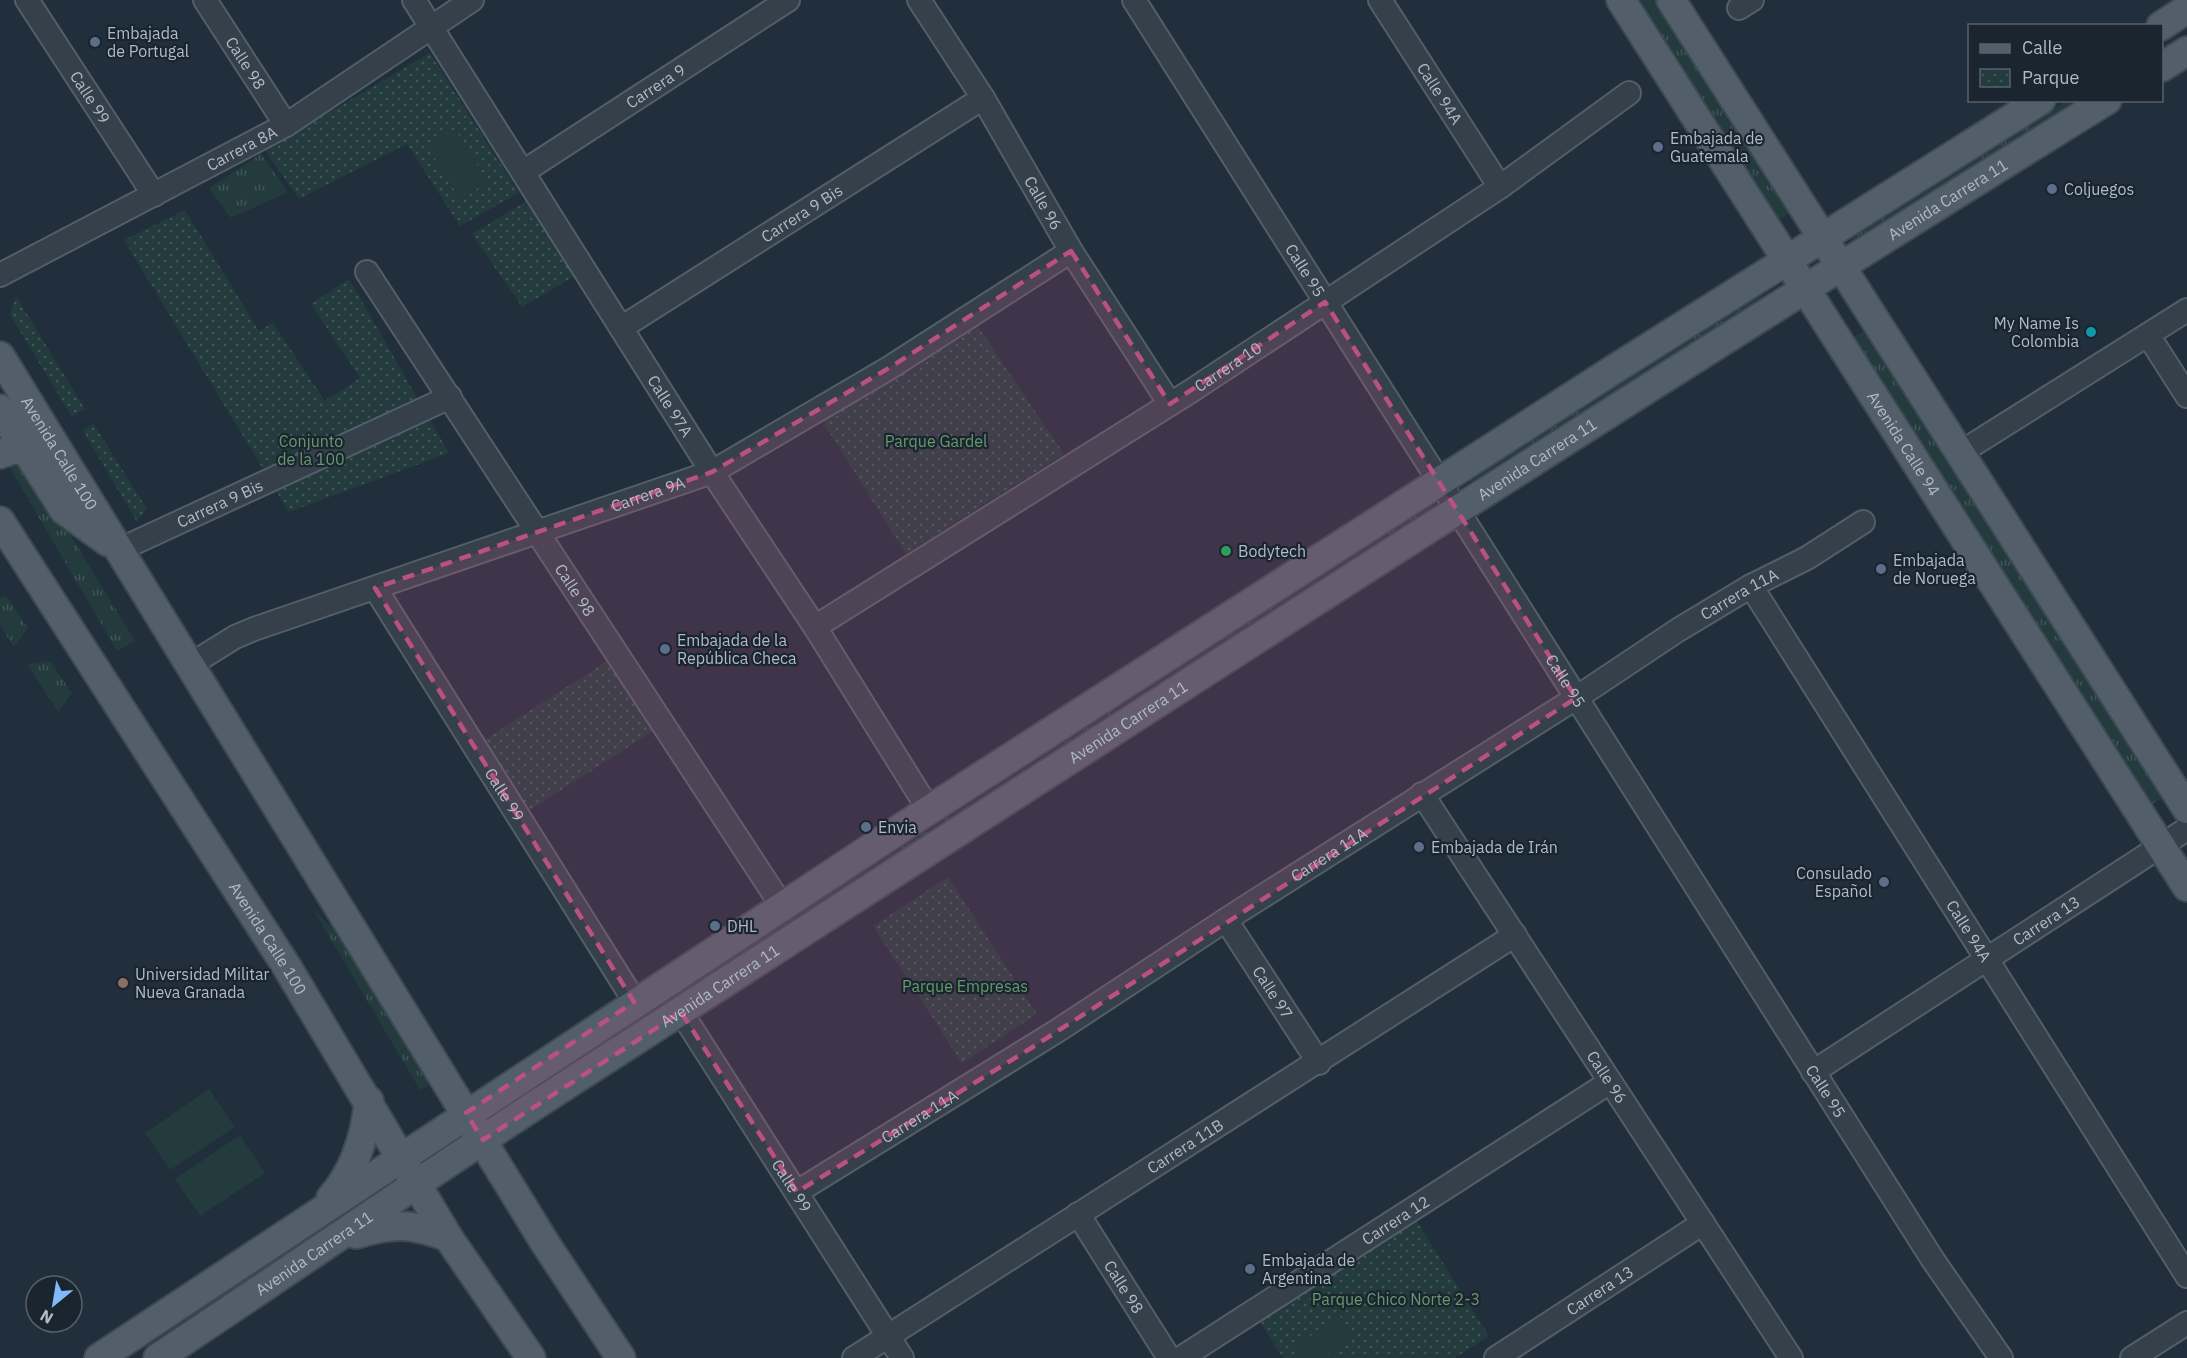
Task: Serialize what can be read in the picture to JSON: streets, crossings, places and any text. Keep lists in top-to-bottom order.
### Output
{
  "streets": {
    "main road": ["Avenida Carrera 11", "Avenida Calle 94", "Avenida Calle 100"],
    "street": [
      "Calle 98",
      "Carrera 9",
      "Calle 94A",
      "Calle 99",
      "Carrera 8A",
      "Calle 96",
      "Carrera 9 Bis",
      "Calle 95",
      "Carrera 10",
      "Calle 97A",
      "Carrera 9A",
      "Carrera 11A",
      "Carrera 13",
      "Calle 97",
      "Carrera 11B",
      "Carrera 12"
    ]
  },
  "crossings": [
    ["Calle 98", "Carrera 8A"],
    ["Calle 98", "Avenida Carrera 11"],
    ["Calle 98", "Carrera 9 Bis"],
    ["Calle 98", "Carrera 9A"],
    ["Calle 98", "Carrera 11B"],
    ["Carrera 9", "Calle 97A"],
    ["Calle 94A", "Carrera 10"],
    ["Calle 94A", "Carrera 11A"],
    ["Calle 94A", "Carrera 13"],
    ["Calle 99", "Carrera 8A"],
    ["Calle 99", "Avenida Carrera 11"],
    ["Calle 99", "Carrera 9A"],
    ["Calle 99", "Carrera 11A"],
    ["Calle 99", "Carrera 11B"],
    ["Carrera 8A", "Calle 97A"],
    ["Avenida Carrera 11", "Calle 95"],
    ["Avenida Carrera 11", "Calle 97A"],
    ["Avenida Carrera 11", "Avenida Calle 94"],
    ["Avenida Carrera 11", "Avenida Calle 100"],
    ["Calle 96", "Carrera 9 Bis"],
    ["Calle 96", "Carrera 10"],
    ["Calle 96", "Carrera 9A"],
    ["Calle 96", "Carrera 11A"],
    ["Calle 96", "Carrera 13"],
    ["Calle 96", "Carrera 11B"],
    ["Calle 96", "Carrera 12"],
    ["Carrera 9 Bis", "Calle 97A"],
    ["Carrera 9 Bis", "Avenida Calle 100"],
    ["Calle 95", "Carrera 10"],
    ["Calle 95", "Carrera 11A"],
    ["Calle 95", "Carrera 13"],
    ["Carrera 10", "Calle 97A"],
    ["Calle 97A", "Carrera 9A"],
    ["Avenida Calle 94", "Carrera 13"],
    ["Avenida Calle 100", "Carrera 9A"],
    ["Carrera 11A", "Calle 97"],
    ["Calle 97", "Carrera 11B"]
  ],
  "parks": [
    "Conjunto de la 100",
    "Parque Gardel",
    "Parque Empresas",
    "Parque Chico Norte 2-3"
  ],
  "places": [
    "Embajada de Portugal",
    "Embajada de Guatemala",
    "Coljuegos",
    "My Name Is Colombia",
    "Bodytech",
    "Embajada de Noruega",
    "Embajada de la República Checa",
    "Envia",
    "Embajada de Irán",
    "Consulado Español",
    "DHL",
    "Universidad Militar Nueva Granada",
    "Embajada de Argentina"
  ],
  "legend": ["Calle", "Parque"],
  "north": "bottom left"
}
